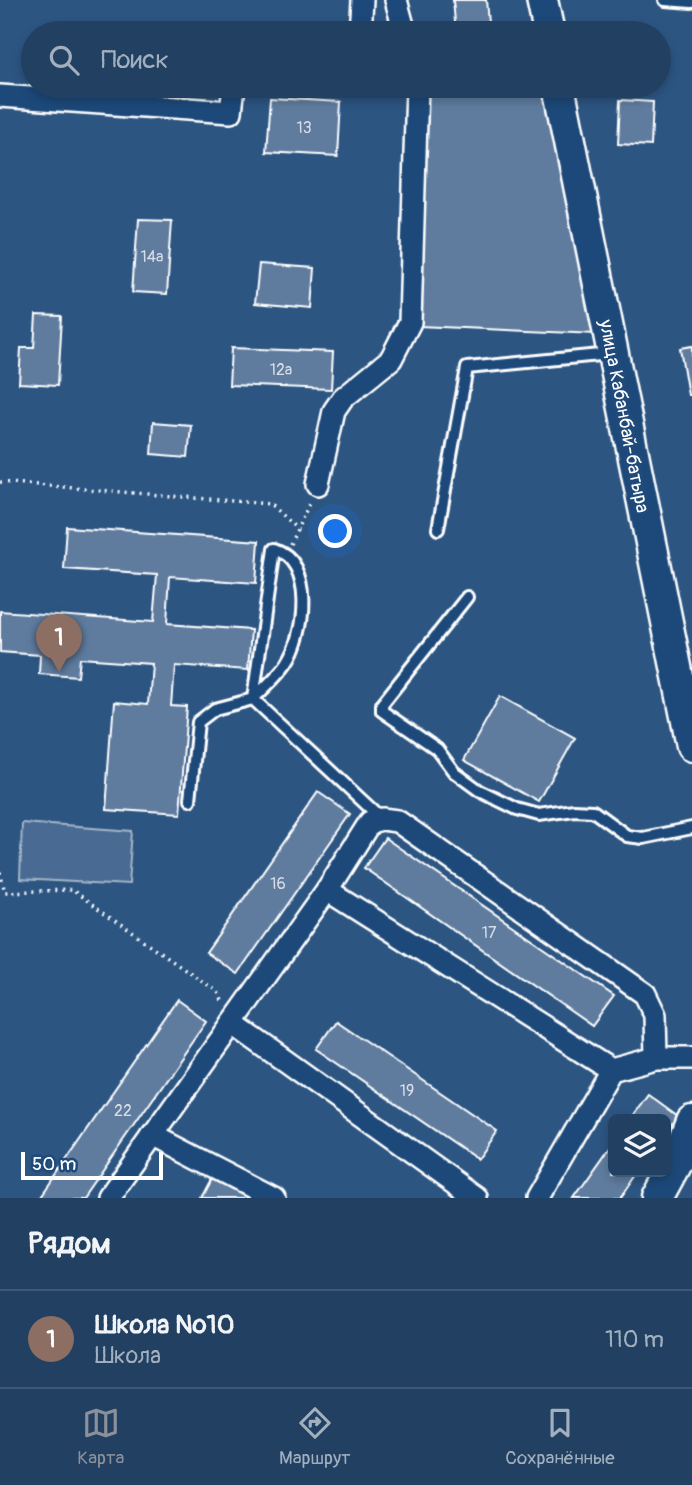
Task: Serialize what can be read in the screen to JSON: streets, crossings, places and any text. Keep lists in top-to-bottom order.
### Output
{
  "streets": {
    "main road": ["улица Кабанбай-батыра"]
  },
  "house_numbers": [
    "13",
    "14а",
    "12а",
    "16",
    "17",
    "19",
    "22"
  ],
  "scale_bar": "50 m",
  "page": {
    "search": "Поиск",
    "pins": "1",
    "scale": "50 m",
    "heading": "Рядом",
    "list": [
      {
        "mark": "1",
        "name": "Школа №10",
        "note": "Школа",
        "value": "110 m"
      }
    ],
    "nav": ["Карта", "Маршрут", "Сохранённые"]
  }
}
